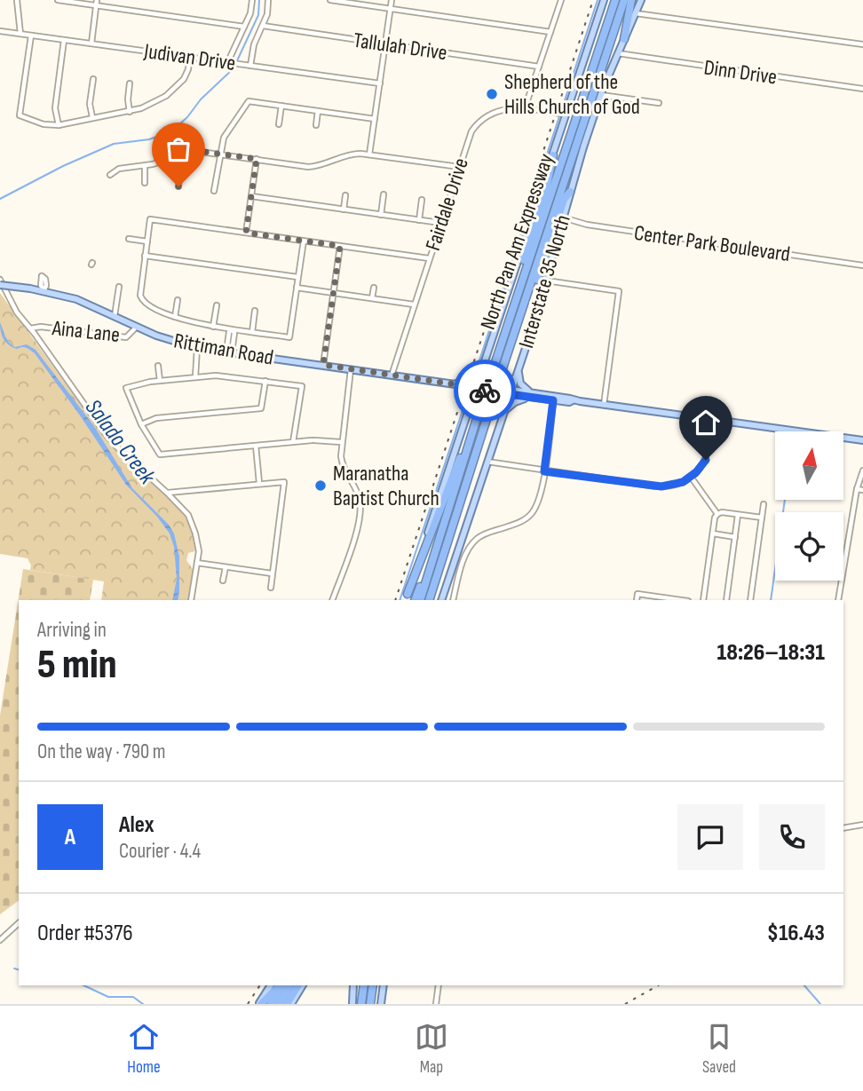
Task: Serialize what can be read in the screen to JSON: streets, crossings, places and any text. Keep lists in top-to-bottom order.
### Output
{
  "streets": {
    "highway": ["North Pan Am Expressway"],
    "main road": ["Interstate 35 North", "Rittiman Road"],
    "street": [
      "Tallulah Drive",
      "Judivan Drive",
      "Dinn Drive",
      "Fairdale Drive",
      "Center Park Boulevard",
      "Aina Lane"
    ]
  },
  "crossings": [
    ["Dinn Drive", "Interstate 35 North"],
    ["Fairdale Drive", "Interstate 35 North"],
    ["Fairdale Drive", "Rittiman Road"],
    ["Center Park Boulevard", "Interstate 35 North"],
    ["Interstate 35 North", "Rittiman Road"],
    ["Aina Lane", "Rittiman Road"]
  ],
  "water": ["Salado Creek"],
  "places": ["Shepherd of the Hills Church of God", "Maranatha Baptist Church"],
  "north": "top",
  "page": {
    "heading": ["5 min", "Arriving in", "18:26–18:31"],
    "panel": [
      "Alex",
      "Courier · 4.4",
      "Order #5376",
      "$16.43"
    ],
    "bar": "On the way · 790 m",
    "round": "A",
    "tabs": ["Home", "Map", "Saved"]
  }
}
